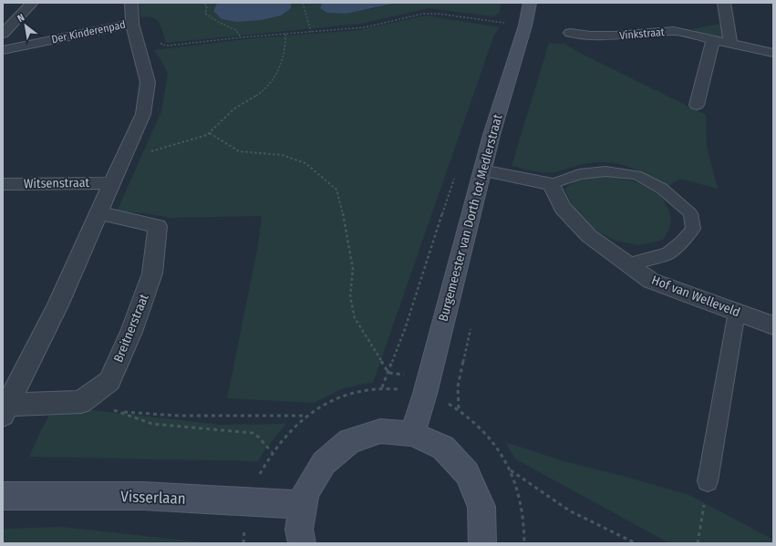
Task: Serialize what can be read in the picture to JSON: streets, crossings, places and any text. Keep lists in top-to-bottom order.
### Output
{
  "streets": {
    "street": [
      "Der Kinderenpad",
      "Vinkstraat",
      "Witsenstraat",
      "Burgemeester van Dorth tot Medlerstraat",
      "Hof van Welleveld",
      "Breitnerstraat",
      "Visserlaan"
    ]
  },
  "crossings": [
    ["Der Kinderenpad", "Breitnerstraat"],
    ["Witsenstraat", "Breitnerstraat"]
  ],
  "north": "top left"
}
